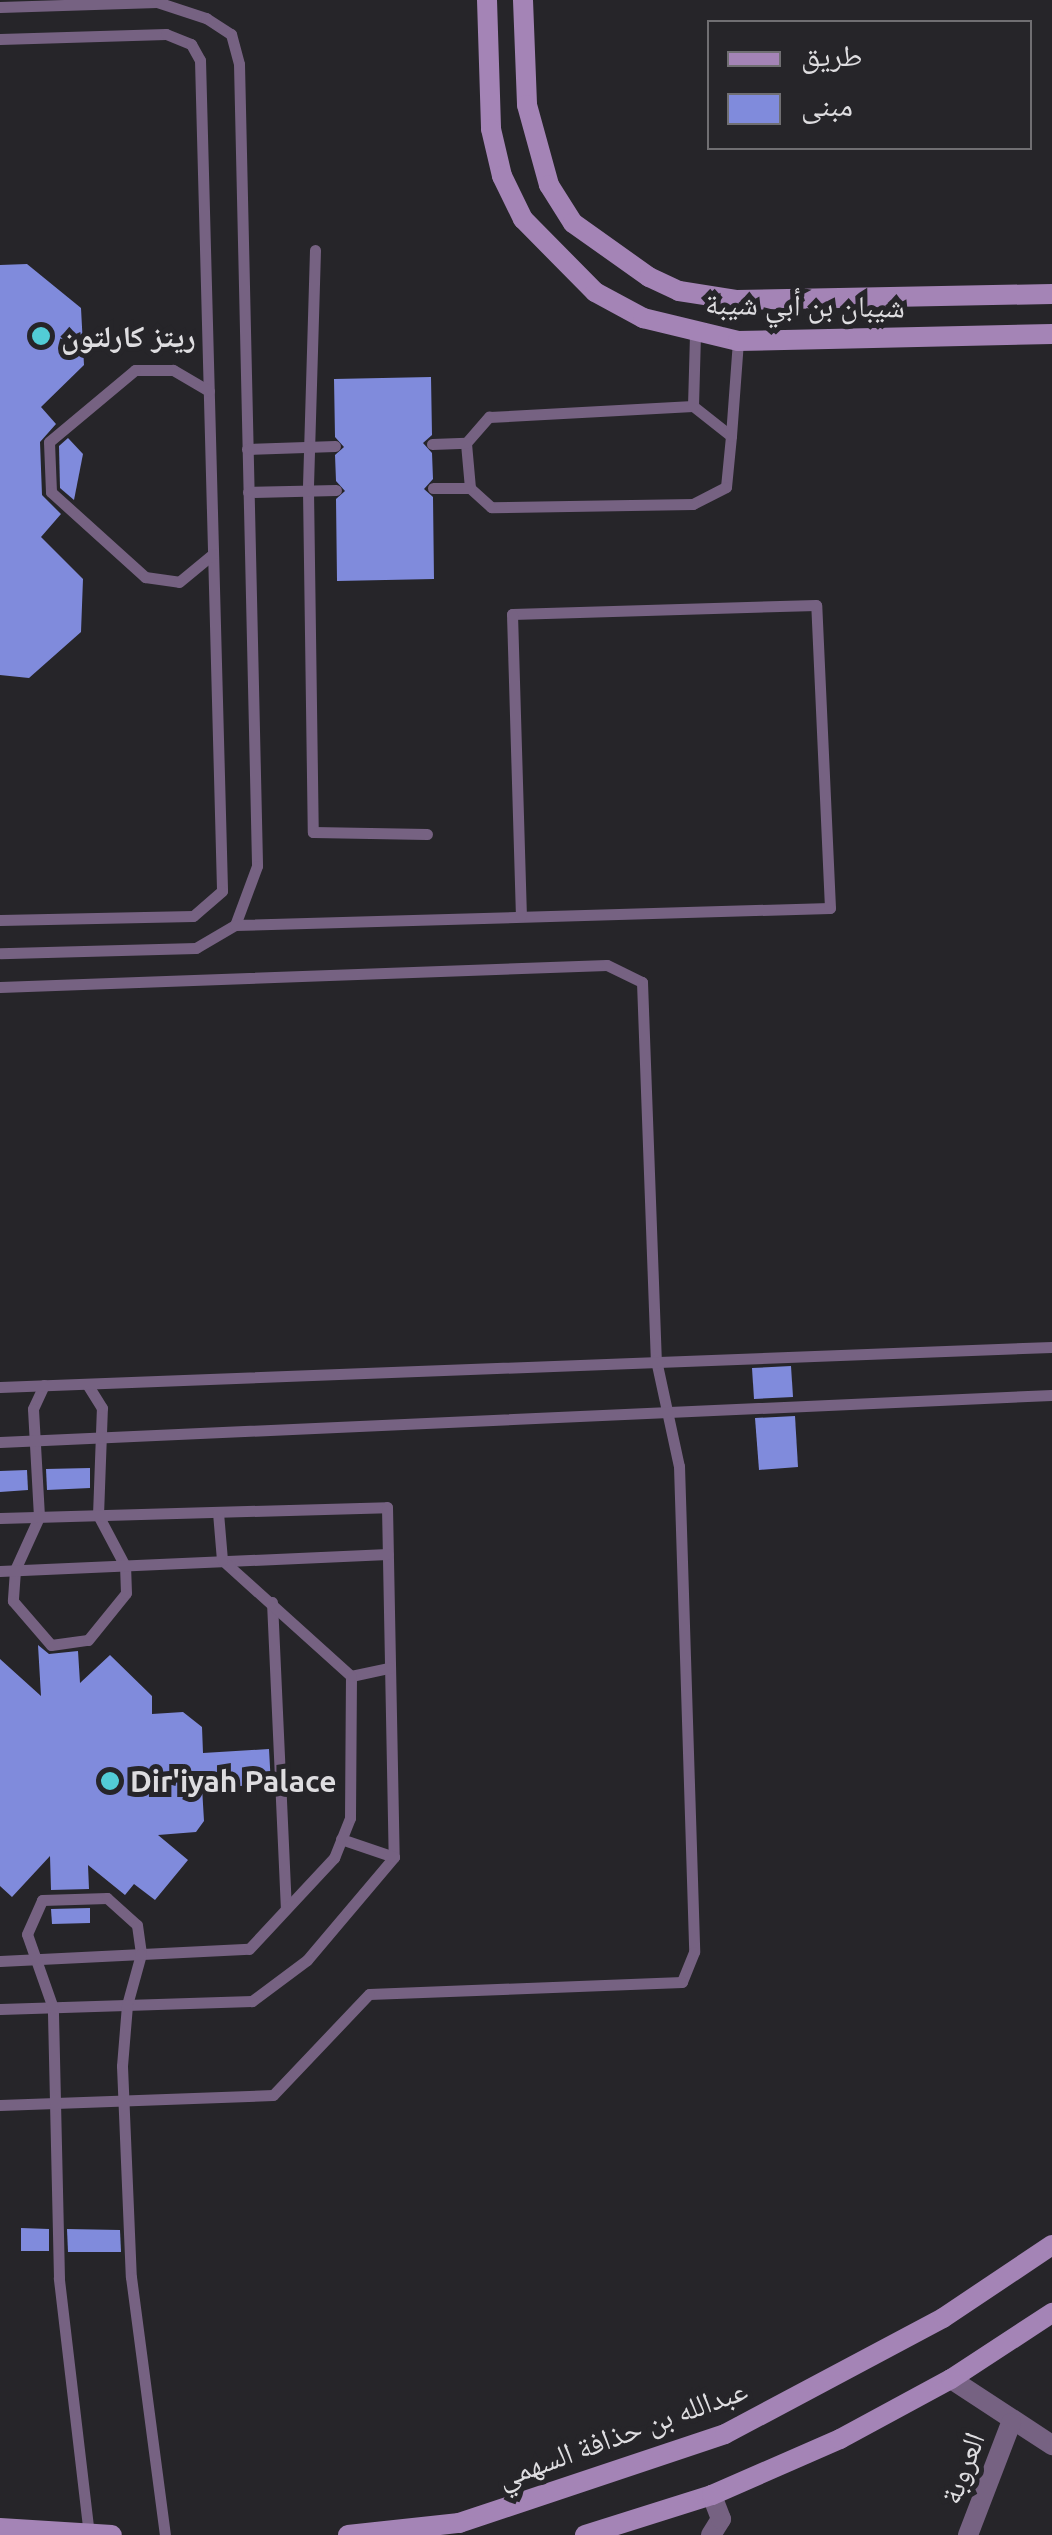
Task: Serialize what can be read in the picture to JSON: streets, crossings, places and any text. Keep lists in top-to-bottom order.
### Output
{
  "streets": {
    "street": ["شيبان بن أبي شيبة", "عبدالله بن حذافة السهمي", "العروبة"]
  },
  "places": ["ريتز كارلتون", "Dir'iyah Palace"],
  "legend": ["طريق", "مبنى"]
}
